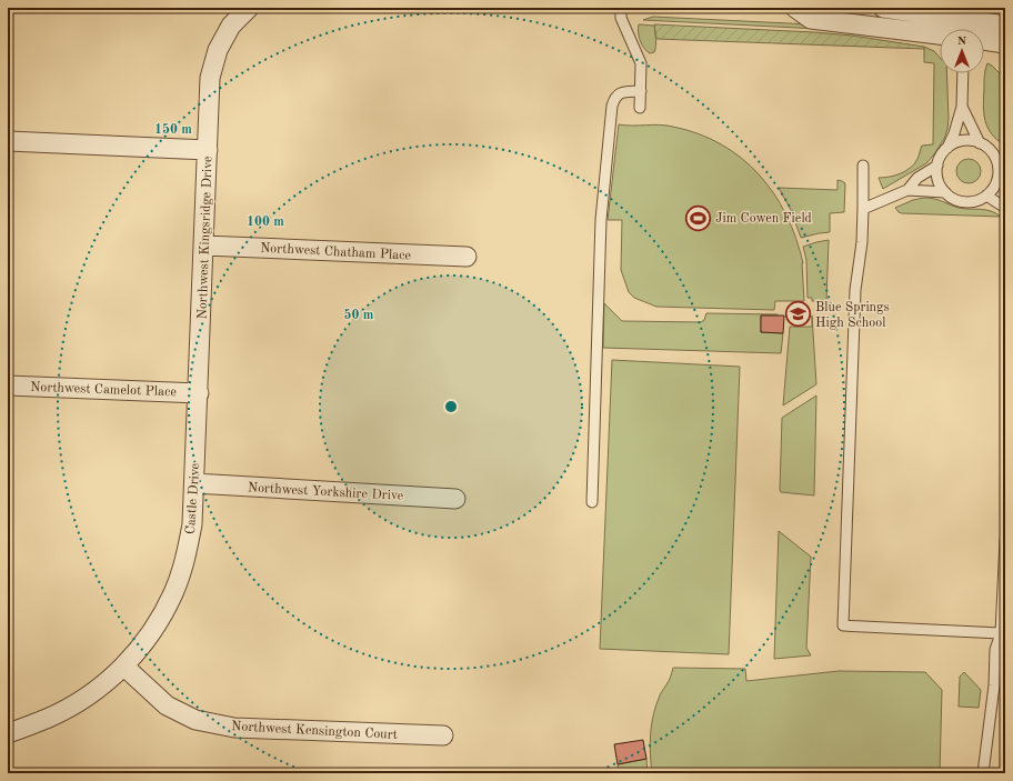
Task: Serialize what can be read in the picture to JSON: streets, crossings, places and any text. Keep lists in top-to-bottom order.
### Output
{
  "streets": {
    "street": [
      "Northwest Kingsridge Drive",
      "Northwest Chatham Place",
      "Northwest Camelot Place",
      "Northwest Yorkshire Drive",
      "Castle Drive",
      "Northwest Kensington Court"
    ]
  },
  "crossings": [
    ["Northwest Kingsridge Drive", "Northwest Chatham Place"],
    ["Northwest Kingsridge Drive", "Northwest Camelot Place"],
    ["Northwest Kingsridge Drive", "Castle Drive"],
    ["Northwest Camelot Place", "Castle Drive"],
    ["Northwest Yorkshire Drive", "Castle Drive"],
    ["Castle Drive", "Northwest Kensington Court"]
  ],
  "places": {
    "sports": ["Jim Cowen Field"],
    "school or university": ["Blue Springs High School"]
  },
  "north": "top",
  "rings": ["150 m", "100 m", "50 m"]
}
